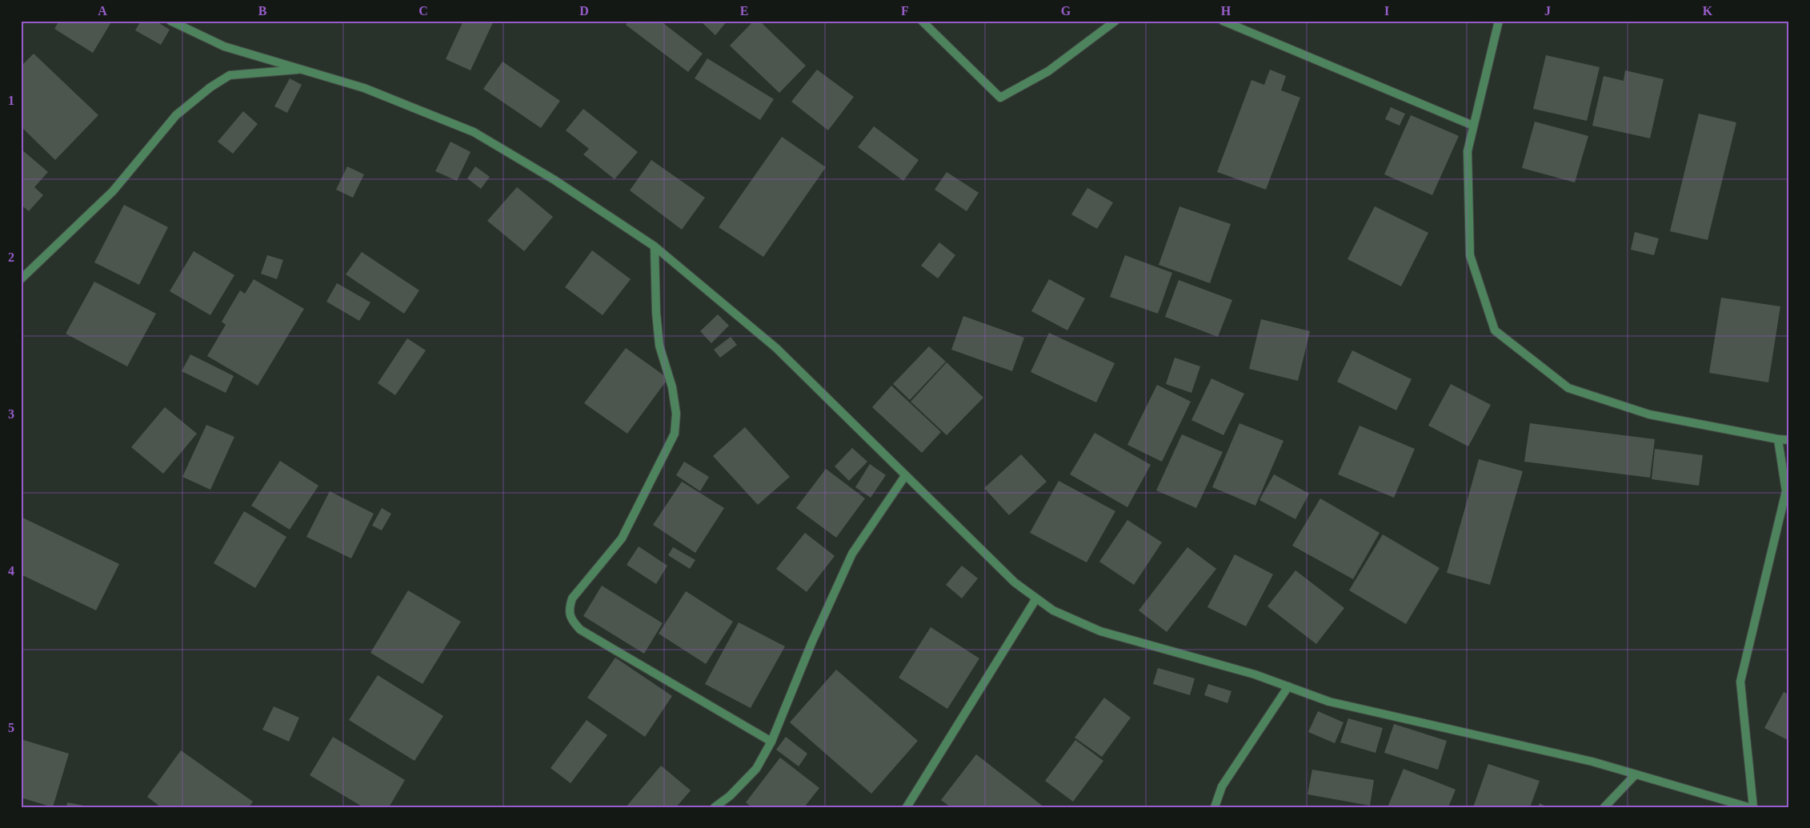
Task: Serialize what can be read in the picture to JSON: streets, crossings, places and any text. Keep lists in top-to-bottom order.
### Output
{
  "grid": {
    "columns": [
      "A",
      "B",
      "C",
      "D",
      "E",
      "F",
      "G",
      "H",
      "I",
      "J",
      "K"
    ],
    "rows": [
      "1",
      "2",
      "3",
      "4",
      "5"
    ]
  }
}
